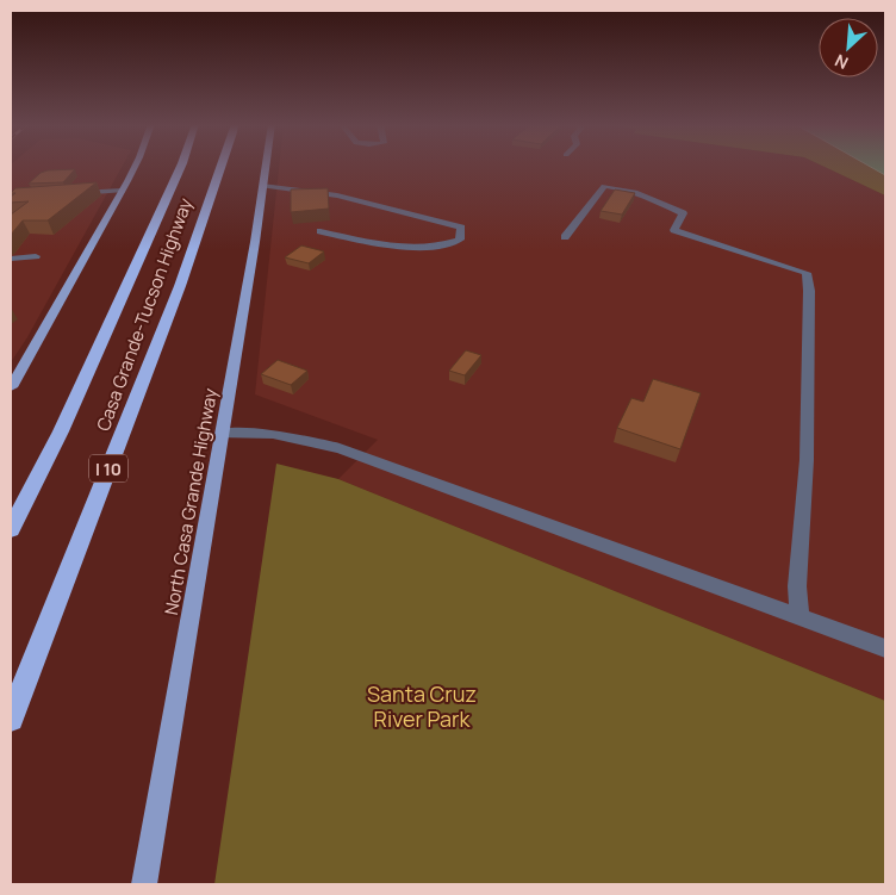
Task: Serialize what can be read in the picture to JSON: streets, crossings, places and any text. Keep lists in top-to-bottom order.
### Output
{
  "streets": {
    "highway": ["Casa Grande-Tucson Highway", "I 10"],
    "main road": ["North Casa Grande Highway"]
  },
  "parks": ["Santa Cruz River Park"],
  "north": "bottom left"
}
